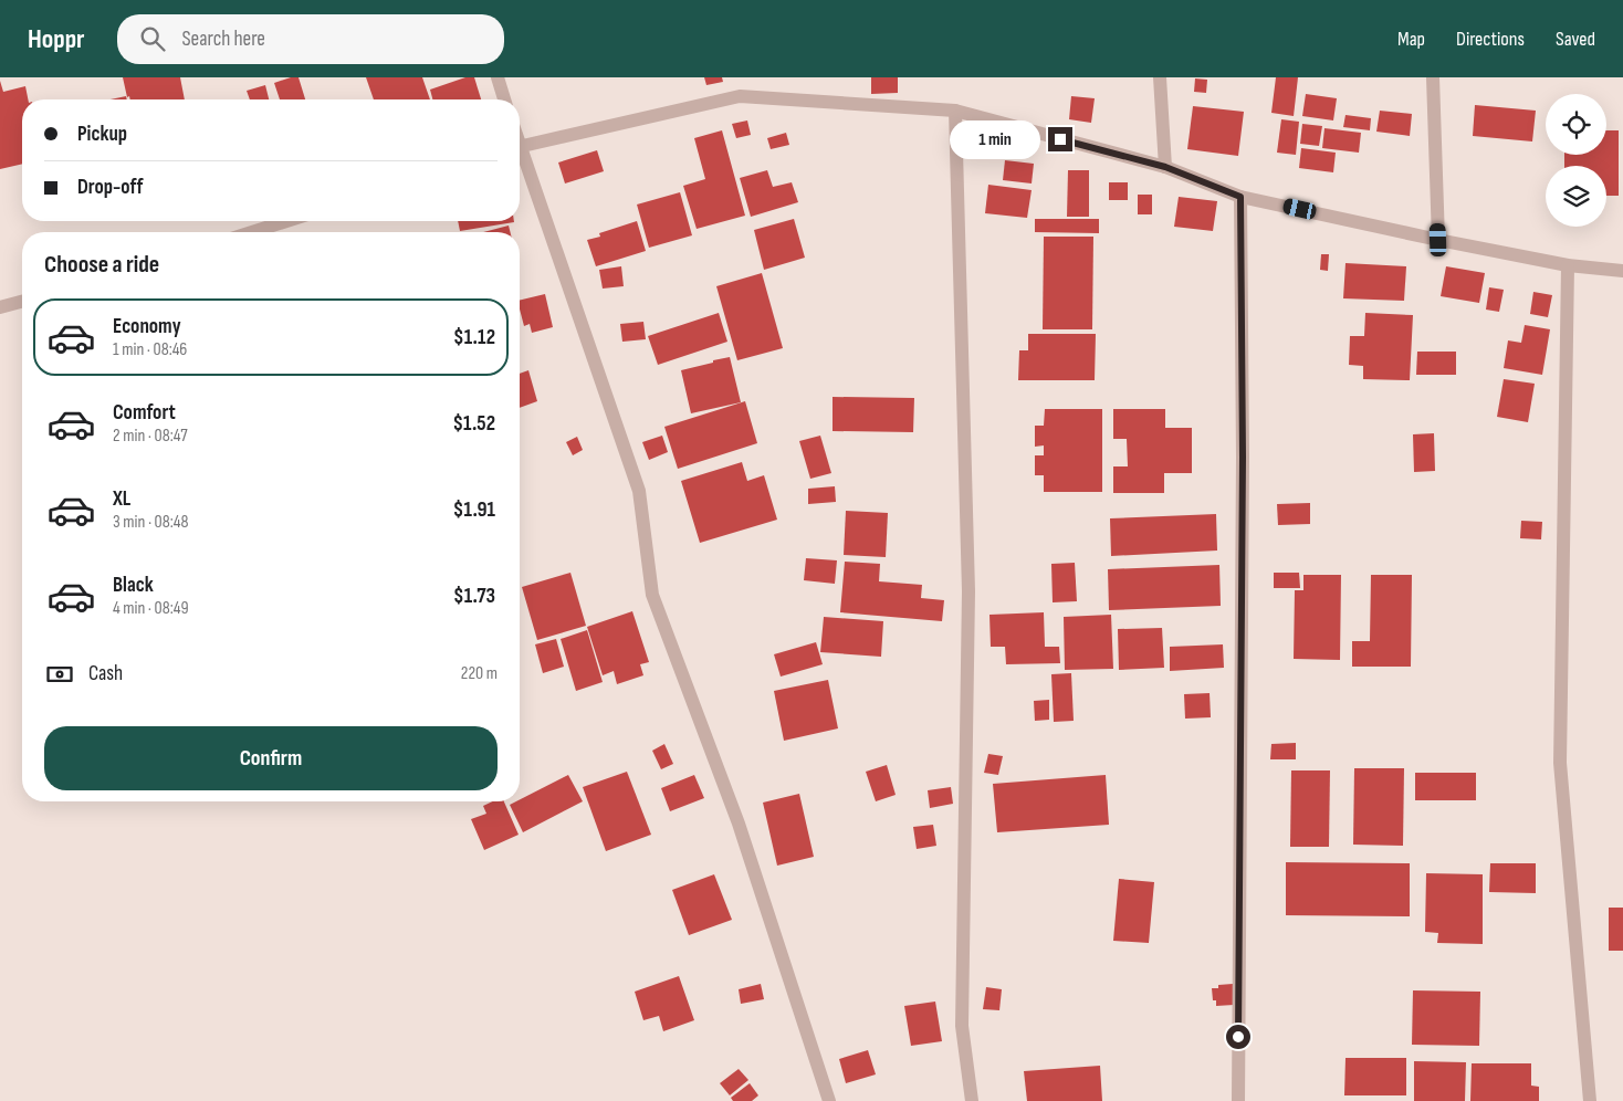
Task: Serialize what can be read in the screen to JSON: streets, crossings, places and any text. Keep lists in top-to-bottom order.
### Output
{
  "page": {
    "header": "Hoppr",
    "search": "Search here",
    "nav": ["Map", "Directions", "Saved"],
    "banner": ["Pickup", "Drop-off"],
    "bubble": "1 min",
    "heading": "Choose a ride",
    "list": [
      {
        "name": "Economy",
        "note": "1 min · 08:46",
        "value": "$1.12"
      },
      {
        "name": "Comfort",
        "note": "2 min · 08:47",
        "value": "$1.52"
      },
      {
        "name": "XL",
        "note": "3 min · 08:48",
        "value": "$1.91"
      },
      {
        "name": "Black",
        "note": "4 min · 08:49",
        "value": "$1.73"
      }
    ],
    "pay": ["Cash", "220 m"],
    "buttons": "Confirm"
  }
}
